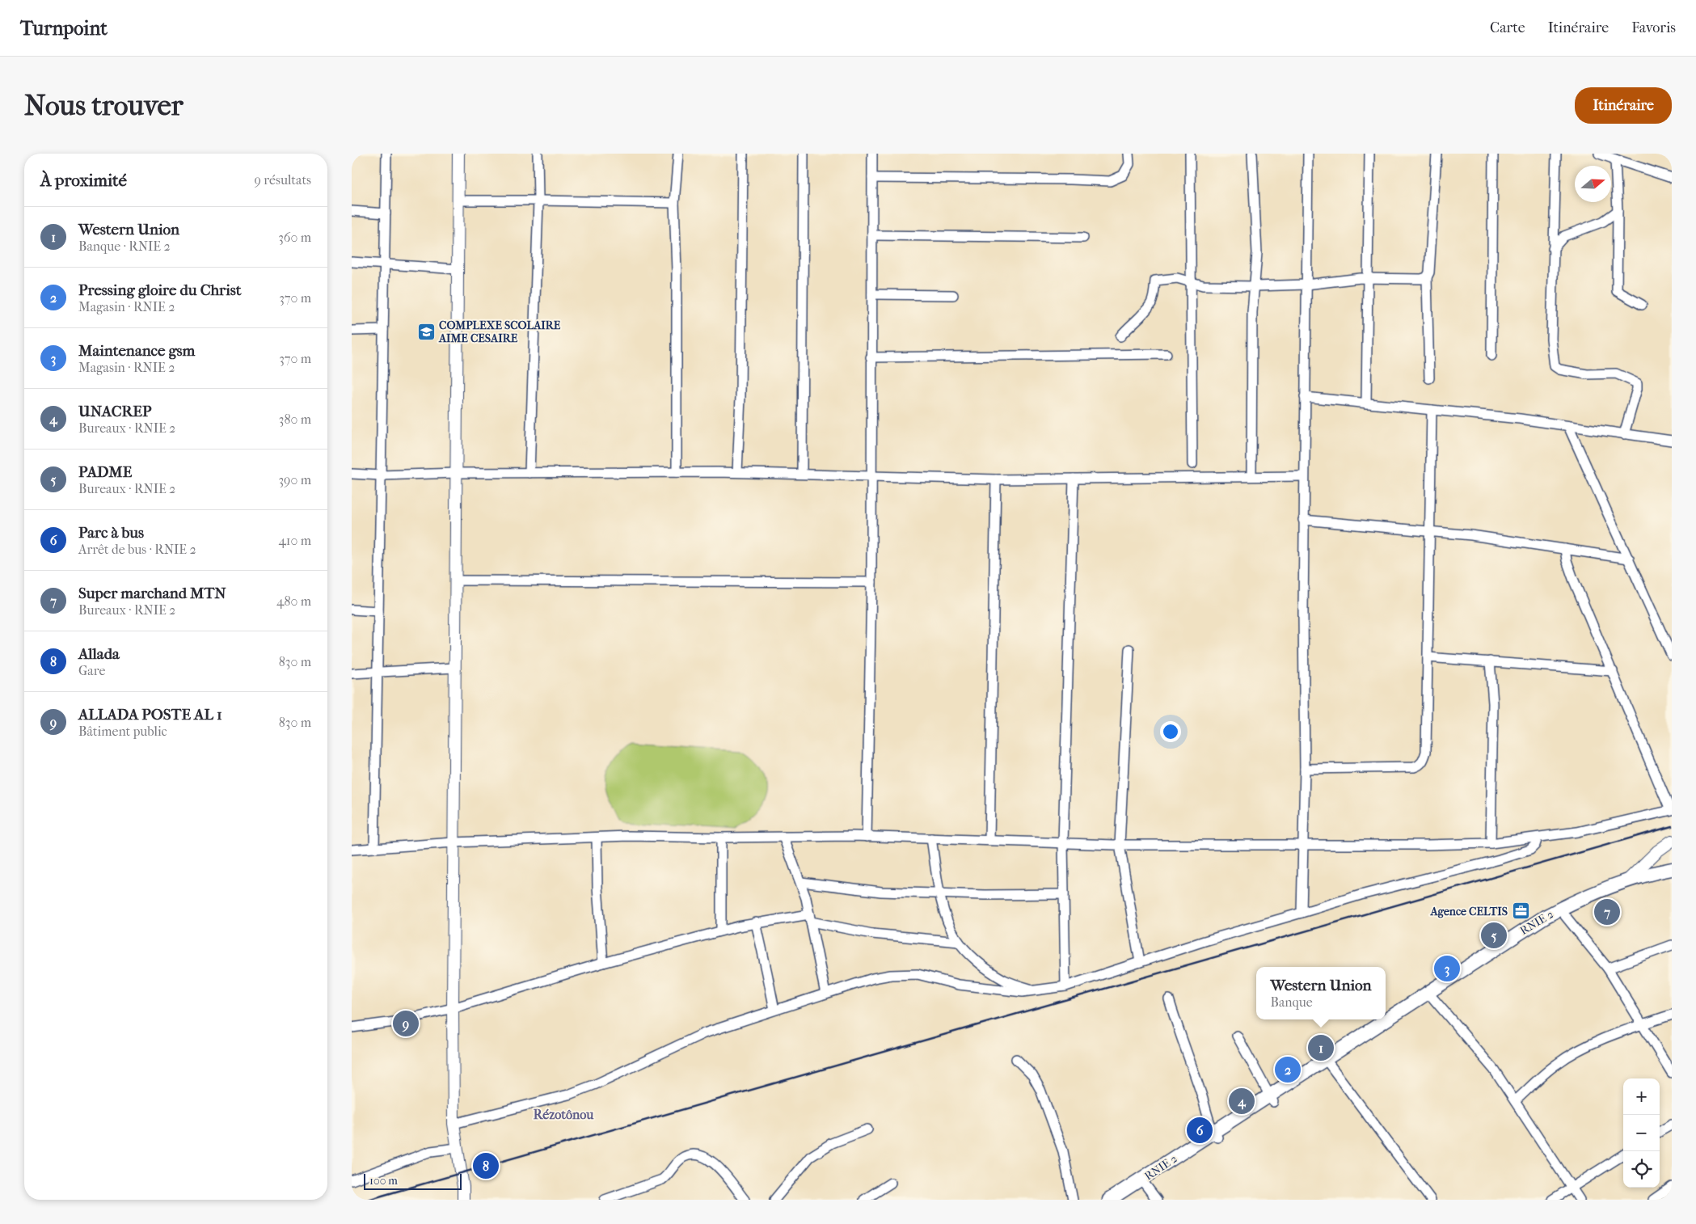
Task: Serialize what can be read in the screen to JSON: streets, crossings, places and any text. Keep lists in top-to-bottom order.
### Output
{
  "streets": {
    "highway": ["RNIE 2"]
  },
  "districts": ["Rézotônou"],
  "places": {
    "school or university": ["COMPLEXE SCOLAIRE AIME CESAIRE"],
    "office": ["Agence CELTIS"]
  },
  "scale_bar": "100 m",
  "north": "right",
  "page": {
    "header": "Turnpoint",
    "nav": ["Carte", "Itinéraire", "Favoris"],
    "buttons": "Itinéraire",
    "title": "Nous trouver",
    "heading": ["À proximité", "9 résultats"],
    "list": [
      {
        "mark": "1",
        "name": "Western Union",
        "note": "Banque · RNIE 2",
        "value": "360 m"
      },
      {
        "mark": "2",
        "name": "Pressing gloire du Christ",
        "note": "Magasin · RNIE 2",
        "value": "370 m"
      },
      {
        "mark": "3",
        "name": "Maintenance gsm",
        "note": "Magasin · RNIE 2",
        "value": "370 m"
      },
      {
        "mark": "4",
        "name": "UNACREP",
        "note": "Bureaux · RNIE 2",
        "value": "380 m"
      },
      {
        "mark": "5",
        "name": "PADME",
        "note": "Bureaux · RNIE 2",
        "value": "390 m"
      },
      {
        "mark": "6",
        "name": "Parc à bus",
        "note": "Arrêt de bus · RNIE 2",
        "value": "410 m"
      },
      {
        "mark": "7",
        "name": "Super marchand MTN",
        "note": "Bureaux · RNIE 2",
        "value": "480 m"
      },
      {
        "mark": "8",
        "name": "Allada",
        "note": "Gare",
        "value": "830 m"
      },
      {
        "mark": "9",
        "name": "ALLADA POSTE AL 1",
        "note": "Bâtiment public",
        "value": "830 m"
      }
    ],
    "pins": [
      "7",
      "5",
      "3",
      "9",
      "1",
      "2",
      "4",
      "6",
      "8"
    ],
    "popup": ["Western Union", "Banque"],
    "map_buttons": ["+", "−"],
    "scale": "100 m"
  }
}
